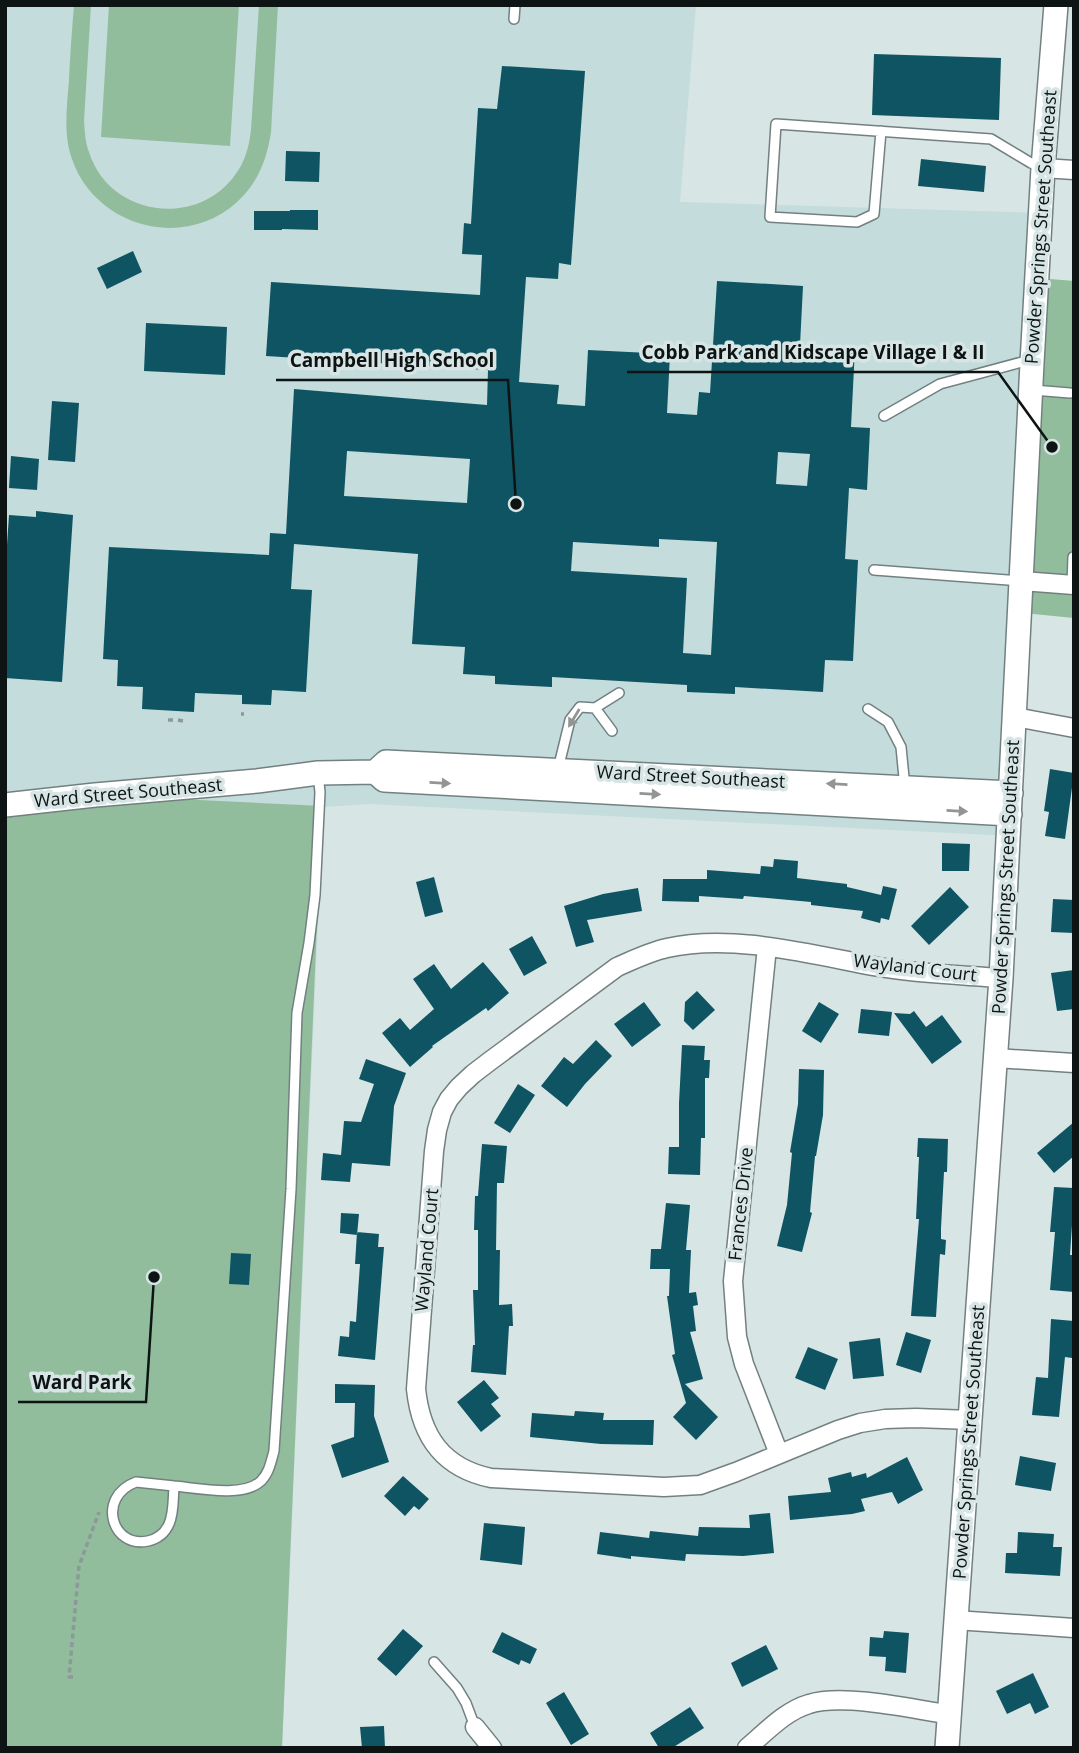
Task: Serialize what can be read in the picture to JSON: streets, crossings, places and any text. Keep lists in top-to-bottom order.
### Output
{
  "streets": {
    "street": [
      "Powder Springs Street Southeast",
      "Ward Street Southeast",
      "Wayland Court",
      "Frances Drive"
    ]
  },
  "crossings": [
    ["Powder Springs Street Southeast", "Ward Street Southeast"],
    ["Powder Springs Street Southeast", "Wayland Court"],
    ["Wayland Court", "Frances Drive"]
  ],
  "places": ["Cobb Park and Kidscape Village I & II", "Campbell High School", "Ward Park"]
}
